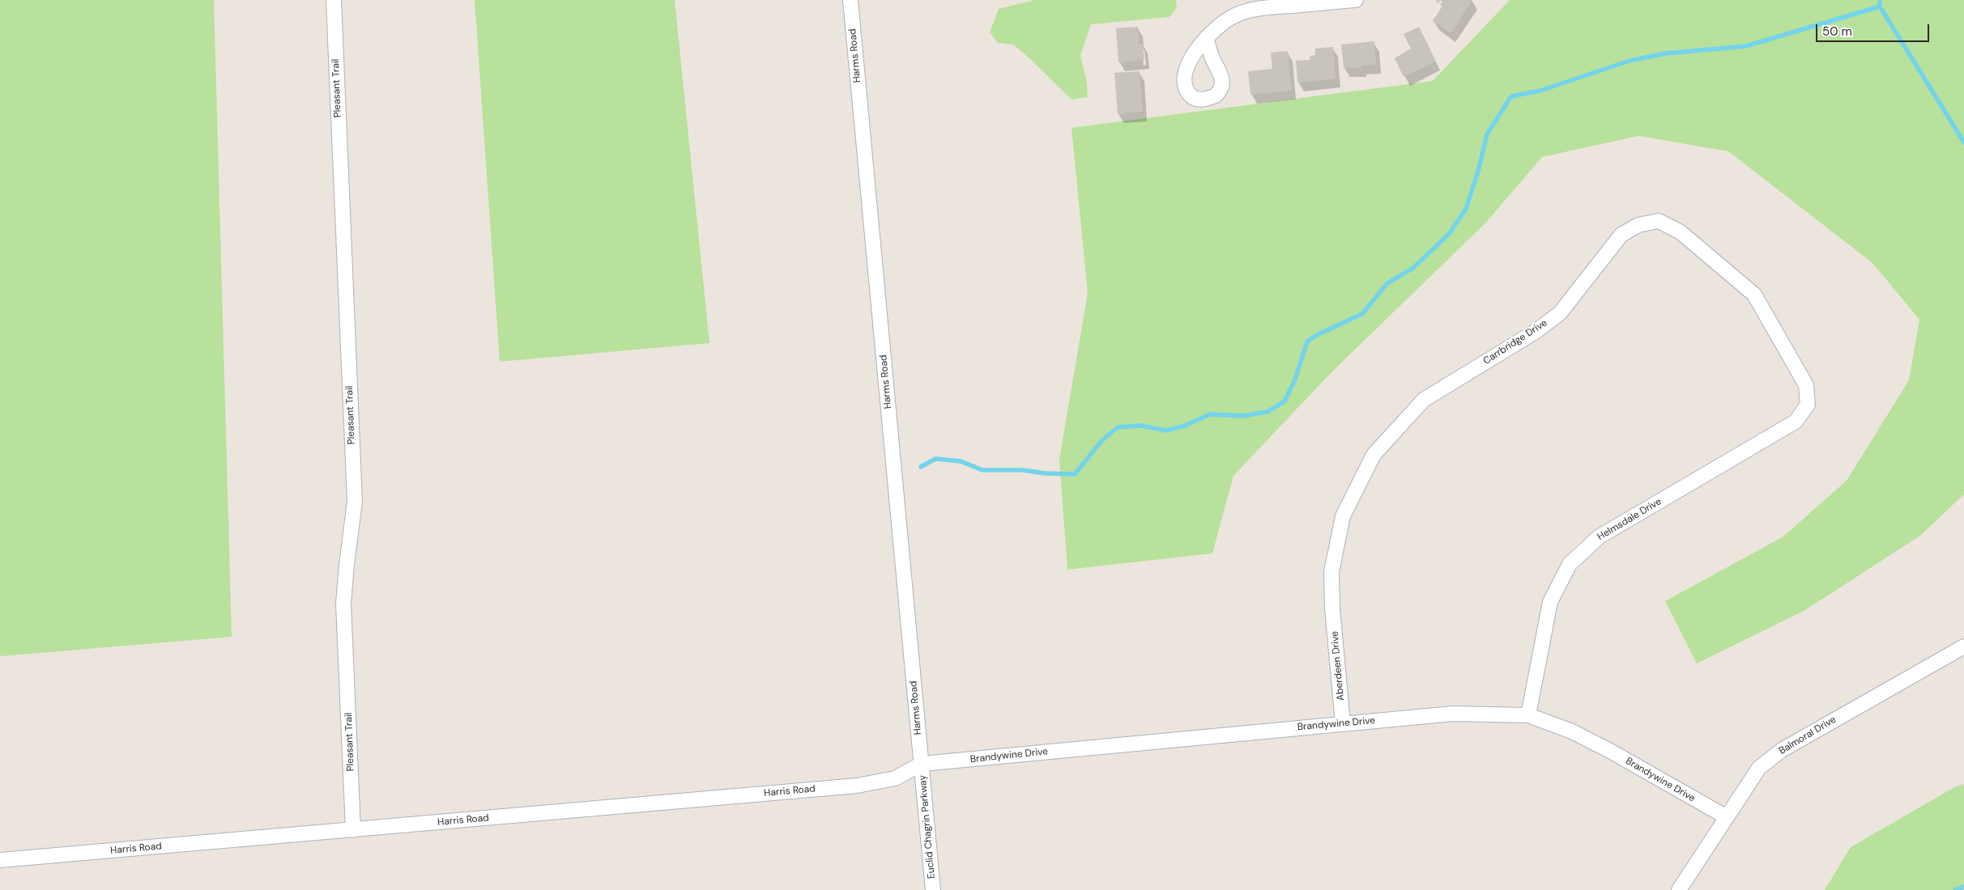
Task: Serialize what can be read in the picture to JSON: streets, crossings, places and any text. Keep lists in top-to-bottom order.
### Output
{
  "streets": {
    "street": [
      "Harms Road",
      "Pleasant Trail",
      "Carrbridge Drive",
      "Helmsdale Drive",
      "Aberdeen Drive",
      "Brandywine Drive",
      "Balmoral Drive",
      "Harris Road",
      "Euclid Chagrin Parkway"
    ]
  },
  "crossings": [
    ["Harms Road", "Brandywine Drive"],
    ["Harms Road", "Harris Road"],
    ["Harms Road", "Euclid Chagrin Parkway"],
    ["Pleasant Trail", "Harris Road"],
    ["Carrbridge Drive", "Helmsdale Drive"],
    ["Carrbridge Drive", "Aberdeen Drive"],
    ["Helmsdale Drive", "Brandywine Drive"],
    ["Aberdeen Drive", "Brandywine Drive"],
    ["Brandywine Drive", "Balmoral Drive"],
    ["Brandywine Drive", "Harris Road"],
    ["Brandywine Drive", "Euclid Chagrin Parkway"],
    ["Harris Road", "Euclid Chagrin Parkway"]
  ],
  "scale_bar": "50 m"
}
